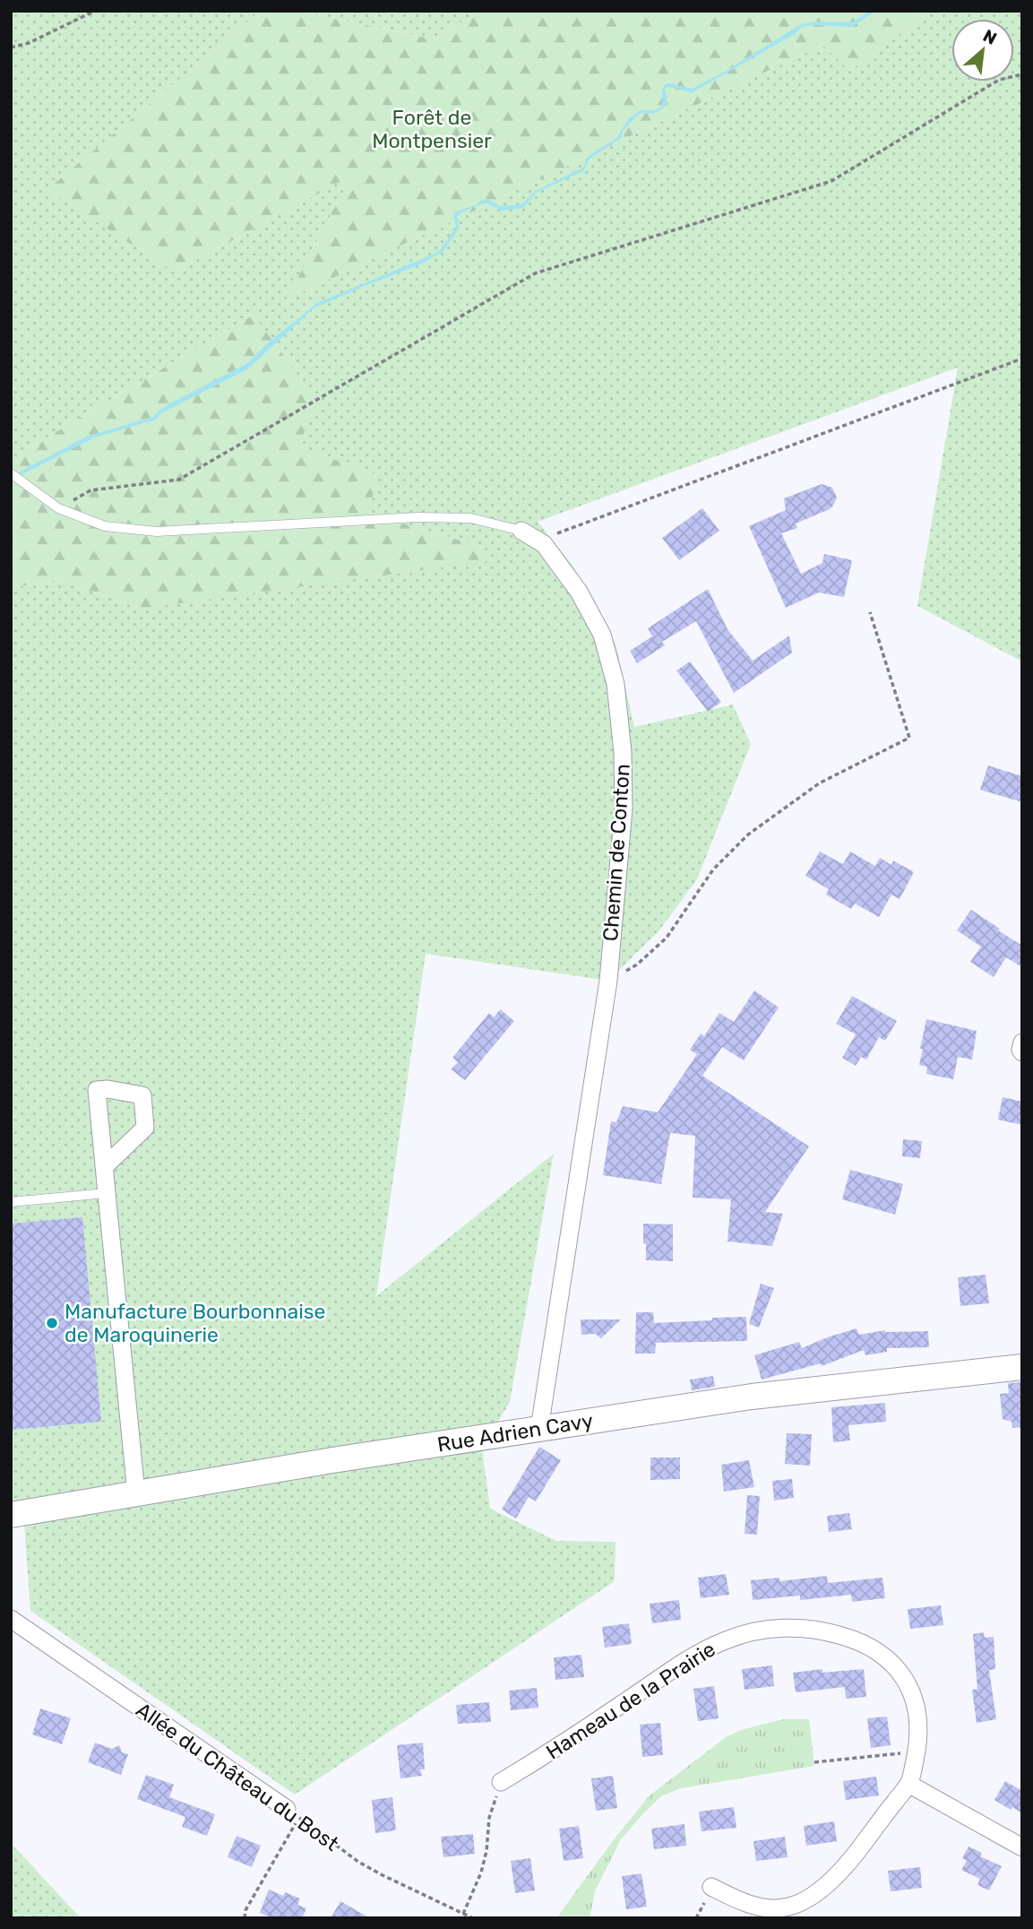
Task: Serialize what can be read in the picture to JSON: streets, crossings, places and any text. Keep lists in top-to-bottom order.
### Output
{
  "streets": {
    "main road": ["Rue Adrien Cavy"],
    "street": ["Chemin de Conton", "Hameau de la Prairie", "Allée du Château du Bost"]
  },
  "crossings": [
    ["Chemin de Conton", "Rue Adrien Cavy"]
  ],
  "parks": ["Forêt de Montpensier"],
  "places": ["Manufacture Bourbonnaise de Maroquinerie"],
  "north": "top right"
}
